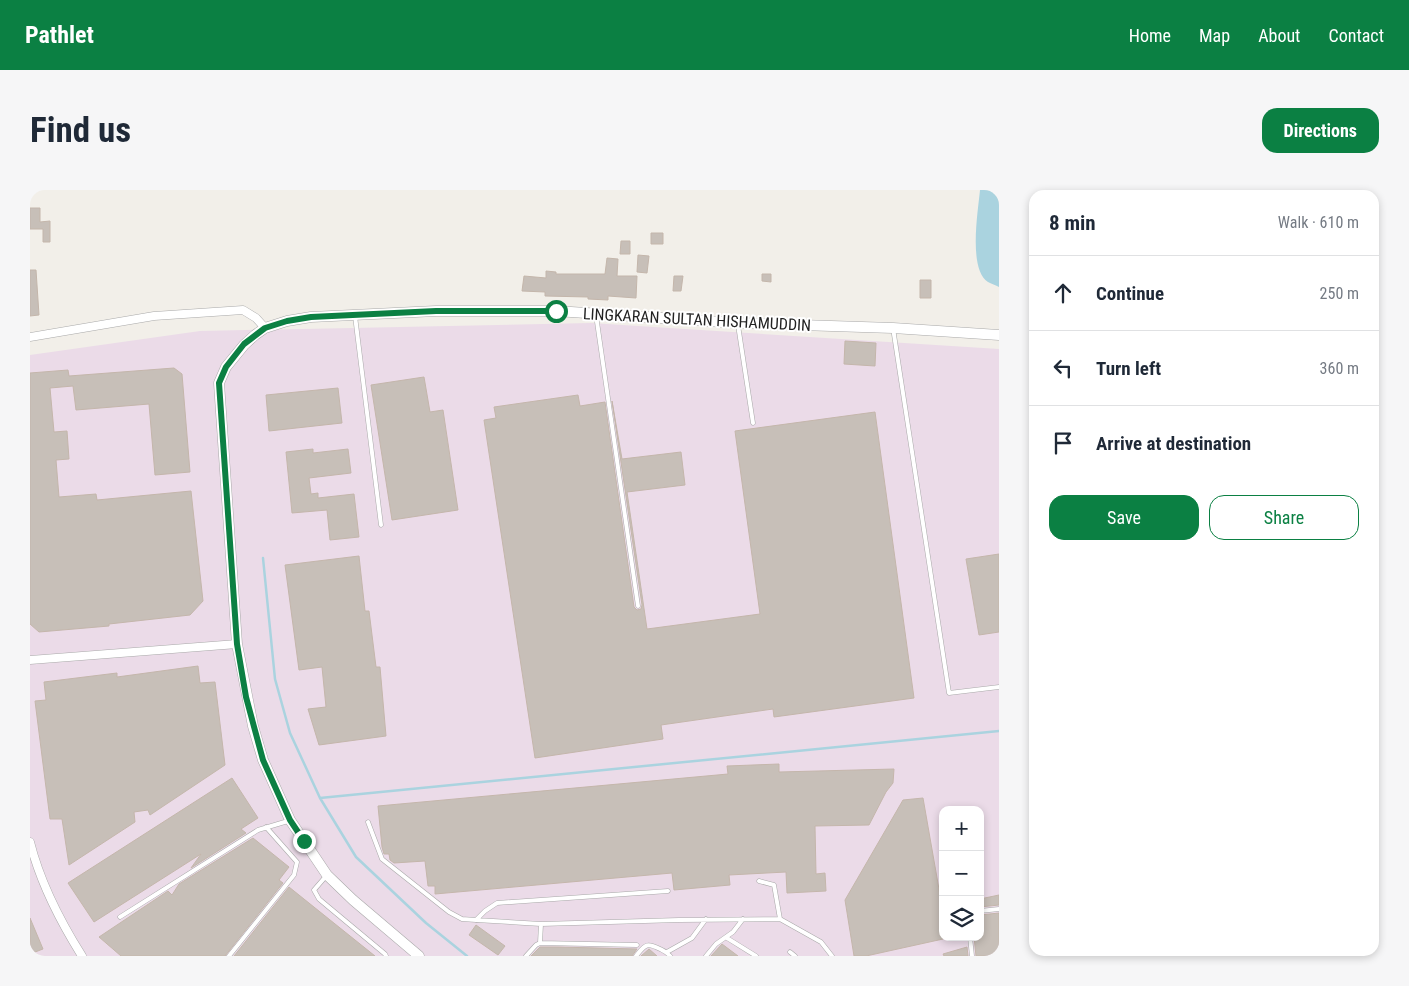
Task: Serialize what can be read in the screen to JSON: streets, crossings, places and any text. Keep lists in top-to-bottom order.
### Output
{
  "streets": {
    "street": ["LINGKARAN SULTAN HISHAMUDDIN"]
  },
  "page": {
    "header": "Pathlet",
    "nav": [
      "Home",
      "Map",
      "About",
      "Contact"
    ],
    "buttons": [
      "Directions",
      ["Save", "Share"]
    ],
    "title": "Find us",
    "heading": ["8 min", "Walk · 610 m"],
    "list": [
      ["Continue", "250 m"],
      ["Turn left", "360 m"],
      "Arrive at destination"
    ],
    "map_buttons": ["+", "−"]
  }
}
